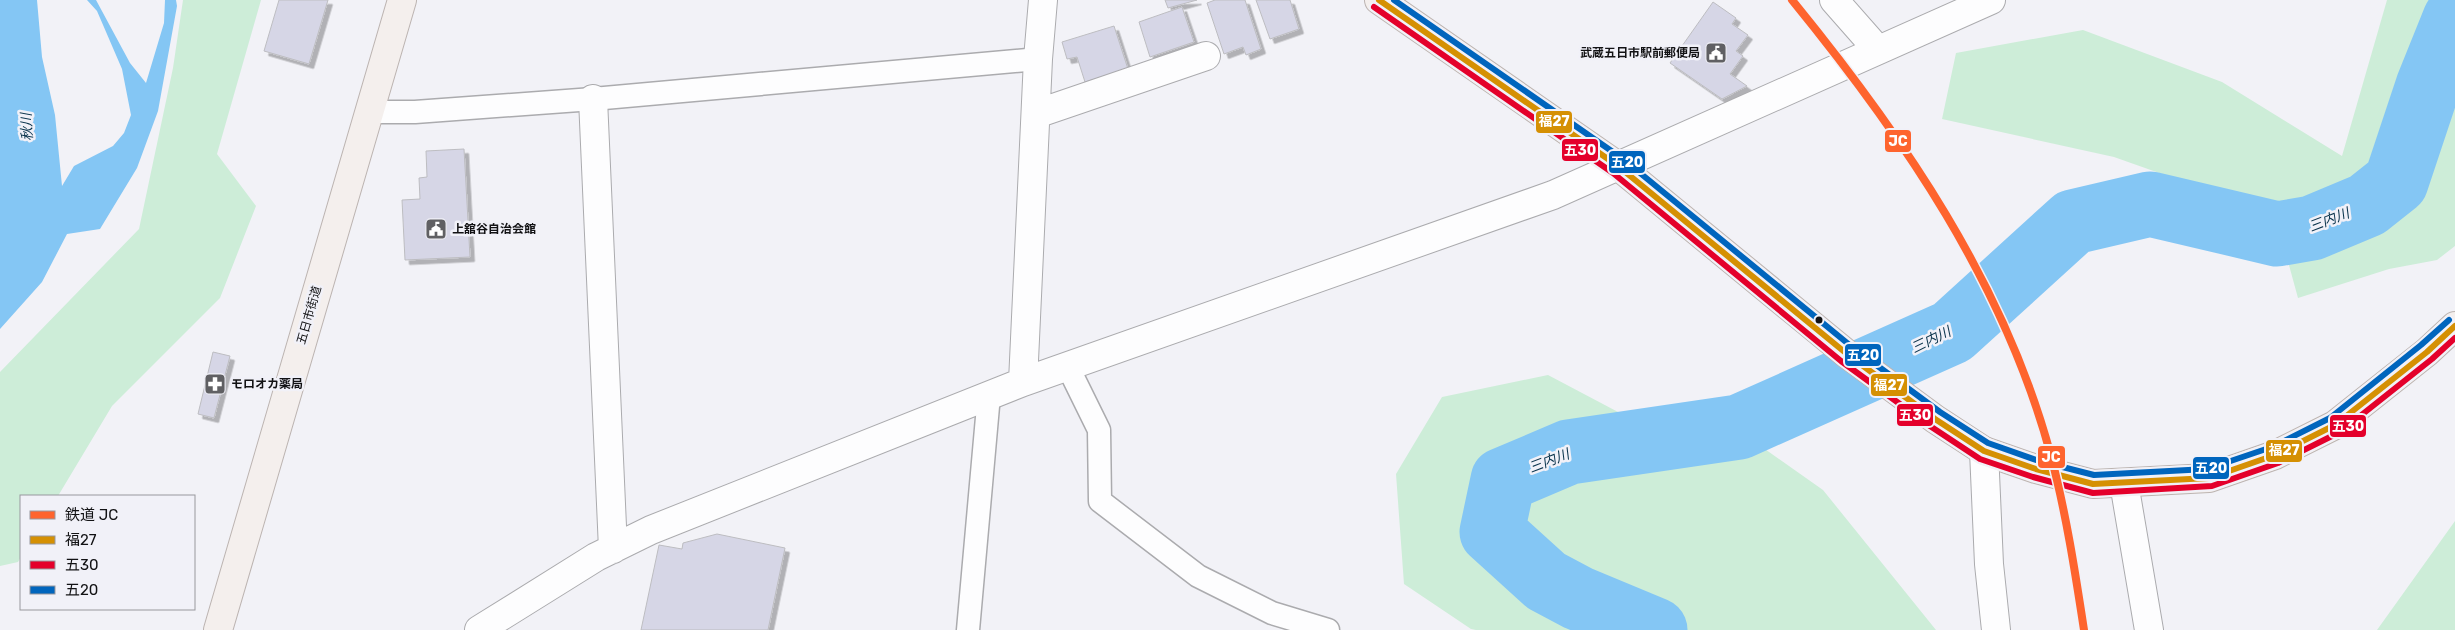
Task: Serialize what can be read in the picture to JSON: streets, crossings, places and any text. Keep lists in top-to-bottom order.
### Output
{
  "streets": {
    "main road": ["五日市街道"]
  },
  "water": ["秋川", "三内川"],
  "places": {
    "public building": ["武蔵五日市駅前郵便局", "上舘谷自治会館"],
    "pharmacy": ["モロオカ薬局"]
  },
  "lines": [
    "rail line JC",
    "transit line 福27",
    "transit line 五20",
    "transit line 五30"
  ],
  "legend": [
    "鉄道 JC",
    "福27",
    "五30",
    "五20"
  ]
}
